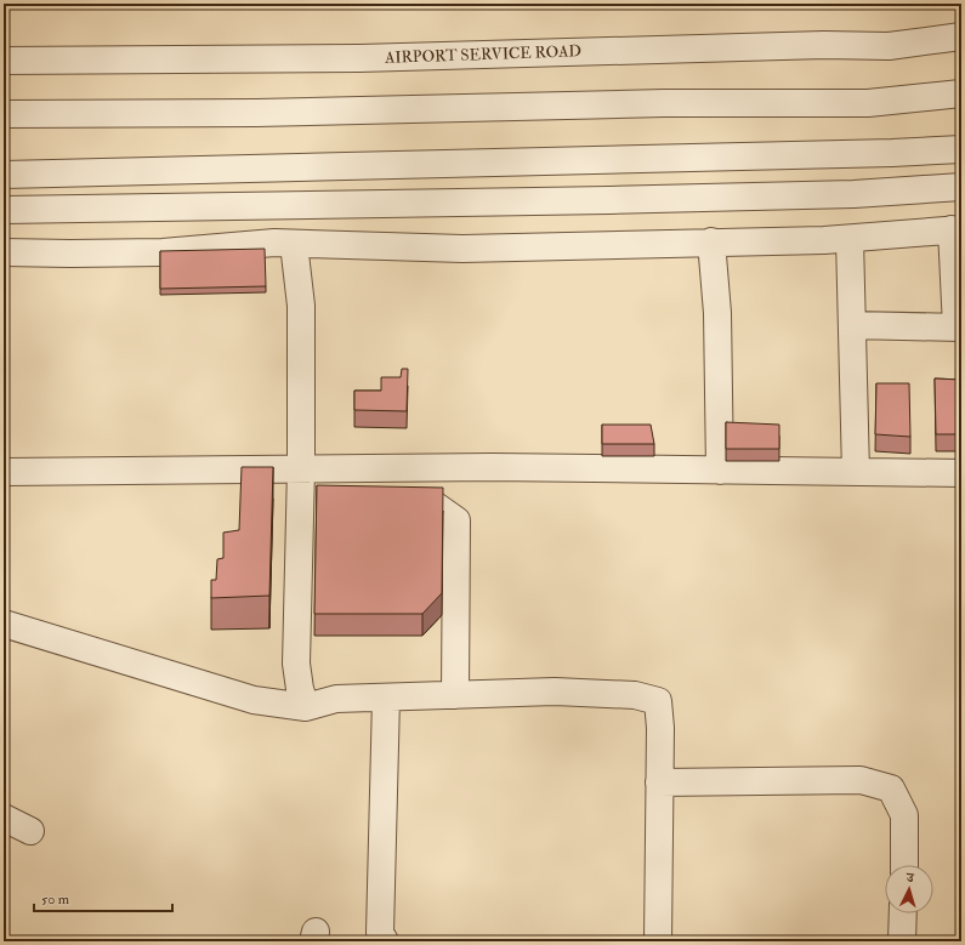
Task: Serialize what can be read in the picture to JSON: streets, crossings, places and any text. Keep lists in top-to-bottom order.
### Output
{
  "streets": {
    "street": ["AIRPORT SERVICE ROAD"]
  },
  "scale_bar": "50 m",
  "north": "top"
}
